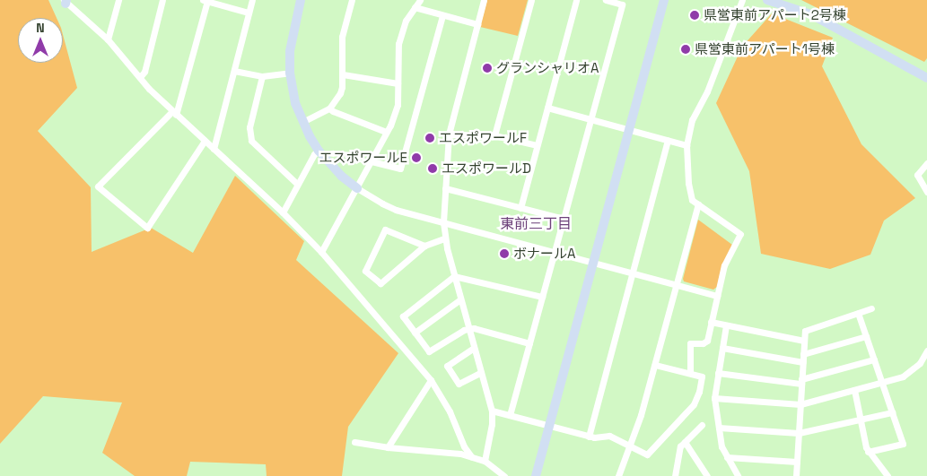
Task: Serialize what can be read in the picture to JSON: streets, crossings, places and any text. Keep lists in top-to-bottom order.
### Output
{
  "districts": ["東前三丁目"],
  "places": [
    "県営東前アパート2号棟",
    "県営東前アパート1号棟",
    "グランシャリオA",
    "エスポワールF",
    "エスポワールE",
    "エスポワールD",
    "ボナールA"
  ],
  "north": "top"
}
